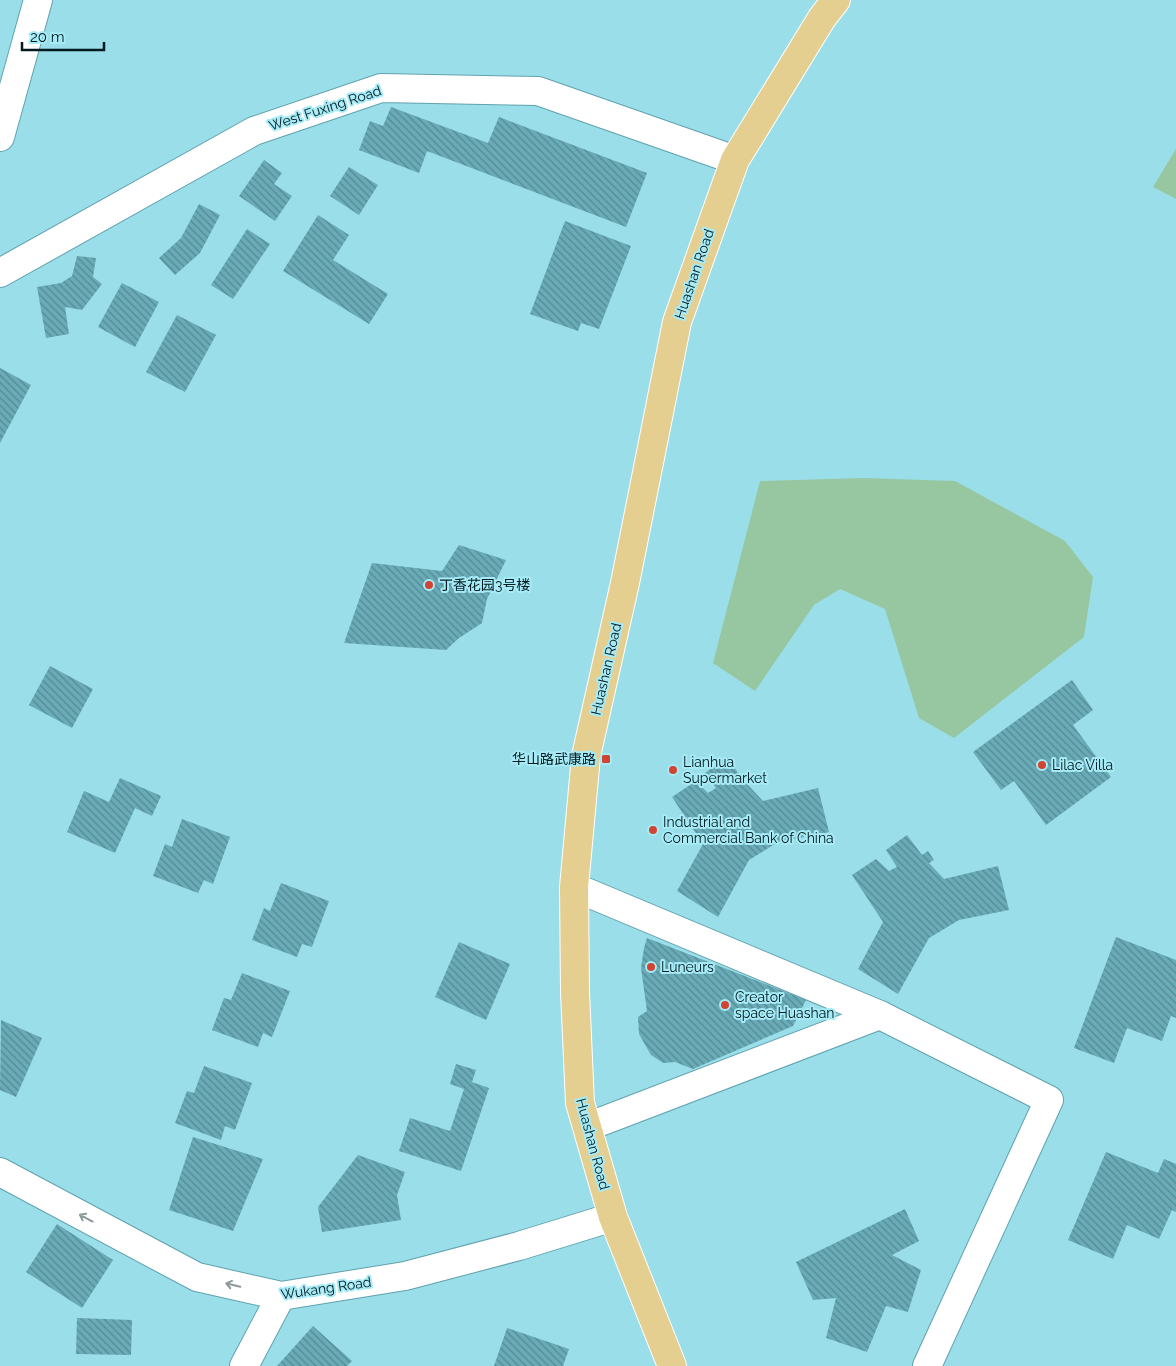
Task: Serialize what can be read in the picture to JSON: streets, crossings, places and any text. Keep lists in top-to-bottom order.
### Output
{
  "streets": {
    "main road": ["Huashan Road"],
    "street": ["West Fuxing Road", "Wukang Road"]
  },
  "crossings": [
    ["West Fuxing Road", "Huashan Road"],
    ["Huashan Road", "Wukang Road"]
  ],
  "one_way": ["Wukang Road"],
  "places": {
    "other": [
      "丁香花园3号楼",
      "Lilac Villa",
      "Lianhua Supermarket",
      "Industrial and Commercial Bank of China",
      "Luneurs",
      "Creator space Huashan"
    ],
    "transit": ["华山路武康路"]
  },
  "scale_bar": "20 m"
}
